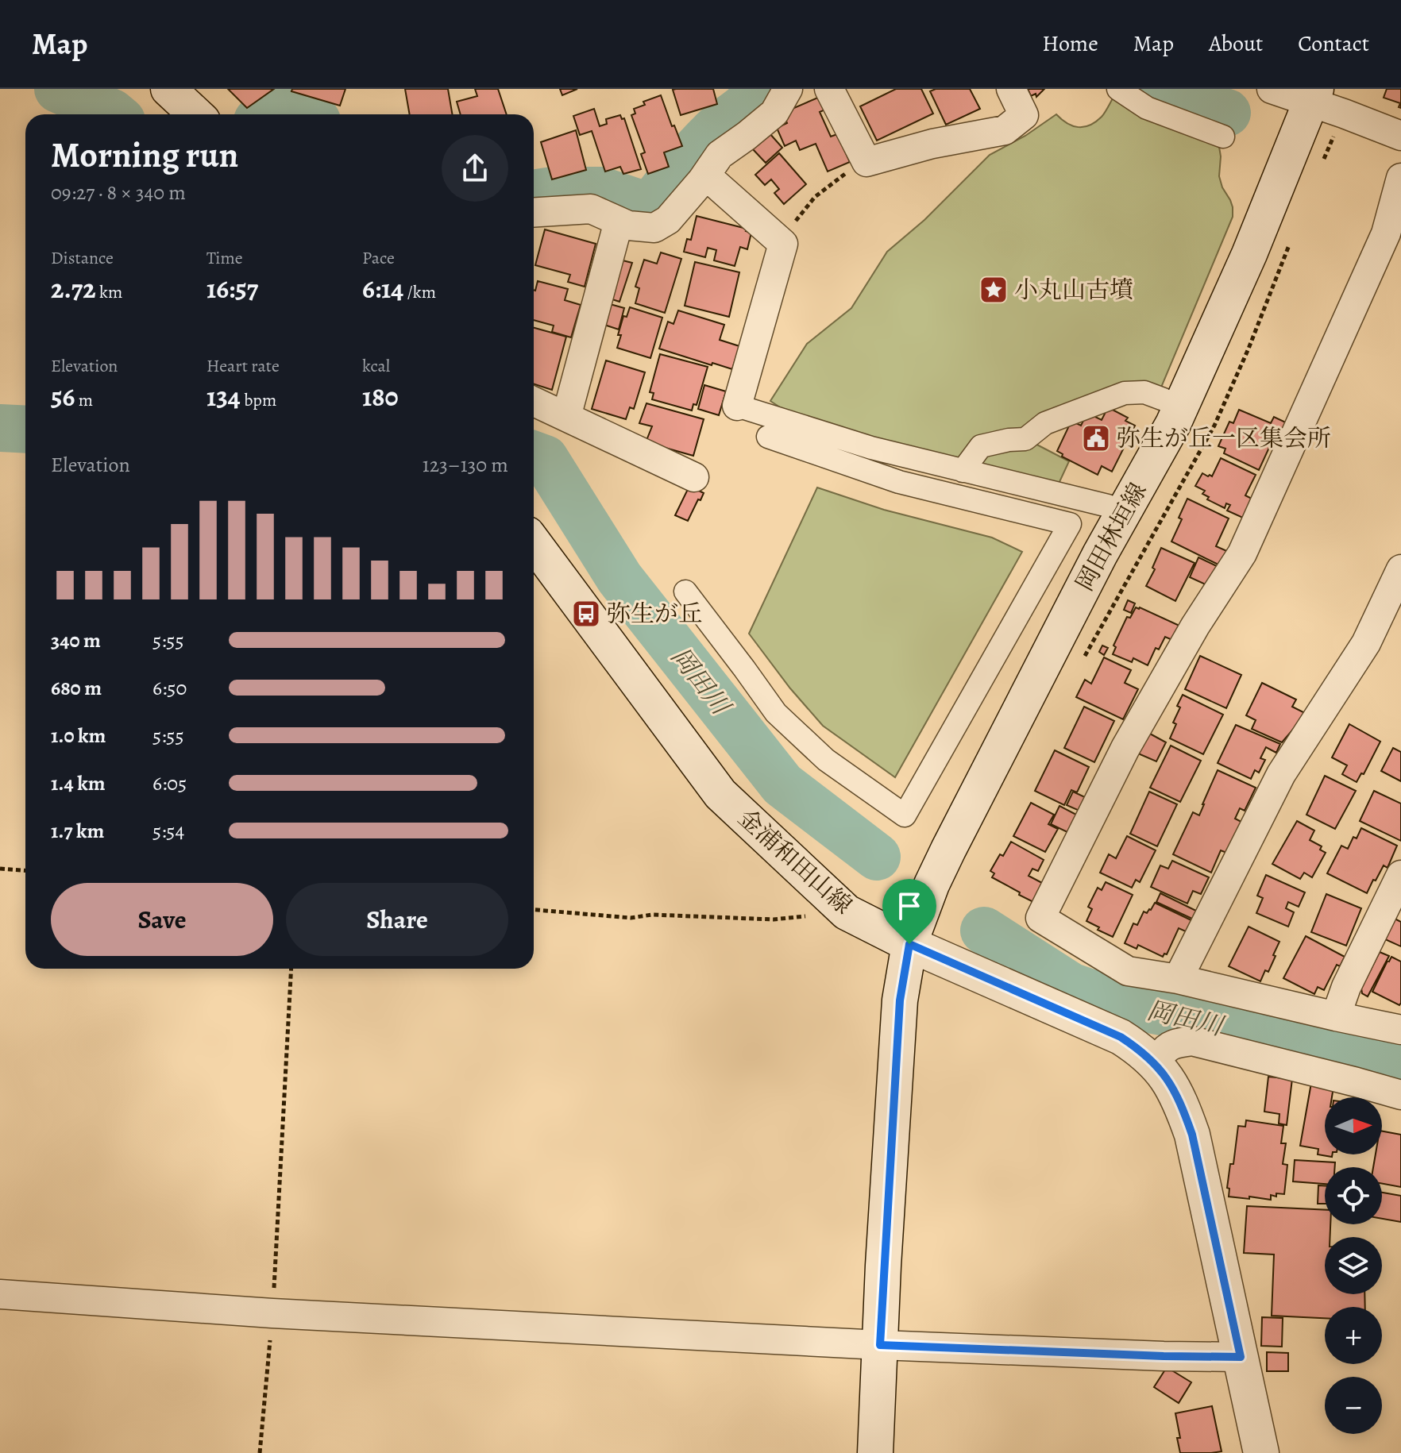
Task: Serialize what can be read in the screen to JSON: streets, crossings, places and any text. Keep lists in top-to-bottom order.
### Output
{
  "streets": {
    "main road": ["岡田林垣線", "金浦和田山線"]
  },
  "crossings": [
    ["岡田林垣線", "金浦和田山線"]
  ],
  "water": ["岡田川"],
  "places": {
    "place": ["小丸山古墳"],
    "public building": ["弥生が丘一区集会所"],
    "bus stop": ["弥生が丘"]
  },
  "north": "right",
  "page": {
    "header": "Map",
    "nav": [
      "Home",
      "Map",
      "About",
      "Contact"
    ],
    "heading": ["Morning run", "09:27 · 8 × 340 m"],
    "stats": [
      ["Distance", "2.72 km"],
      ["Time", "16:57"],
      ["Pace", "6:14 /km"],
      ["Elevation", "56 m"],
      ["Heart rate", "134 bpm"],
      ["kcal", "180"]
    ],
    "chart": ["Elevation", "123–130 m"],
    "list": [
      {
        "name": "340 m",
        "note": "5:55"
      },
      {
        "name": "680 m",
        "note": "6:50"
      },
      {
        "name": "1.0 km",
        "note": "5:55"
      },
      {
        "name": "1.4 km",
        "note": "6:05"
      },
      {
        "name": "1.7 km",
        "note": "5:54"
      }
    ],
    "buttons": ["Save", "Share"],
    "map_buttons": ["+", "−"]
  }
}
